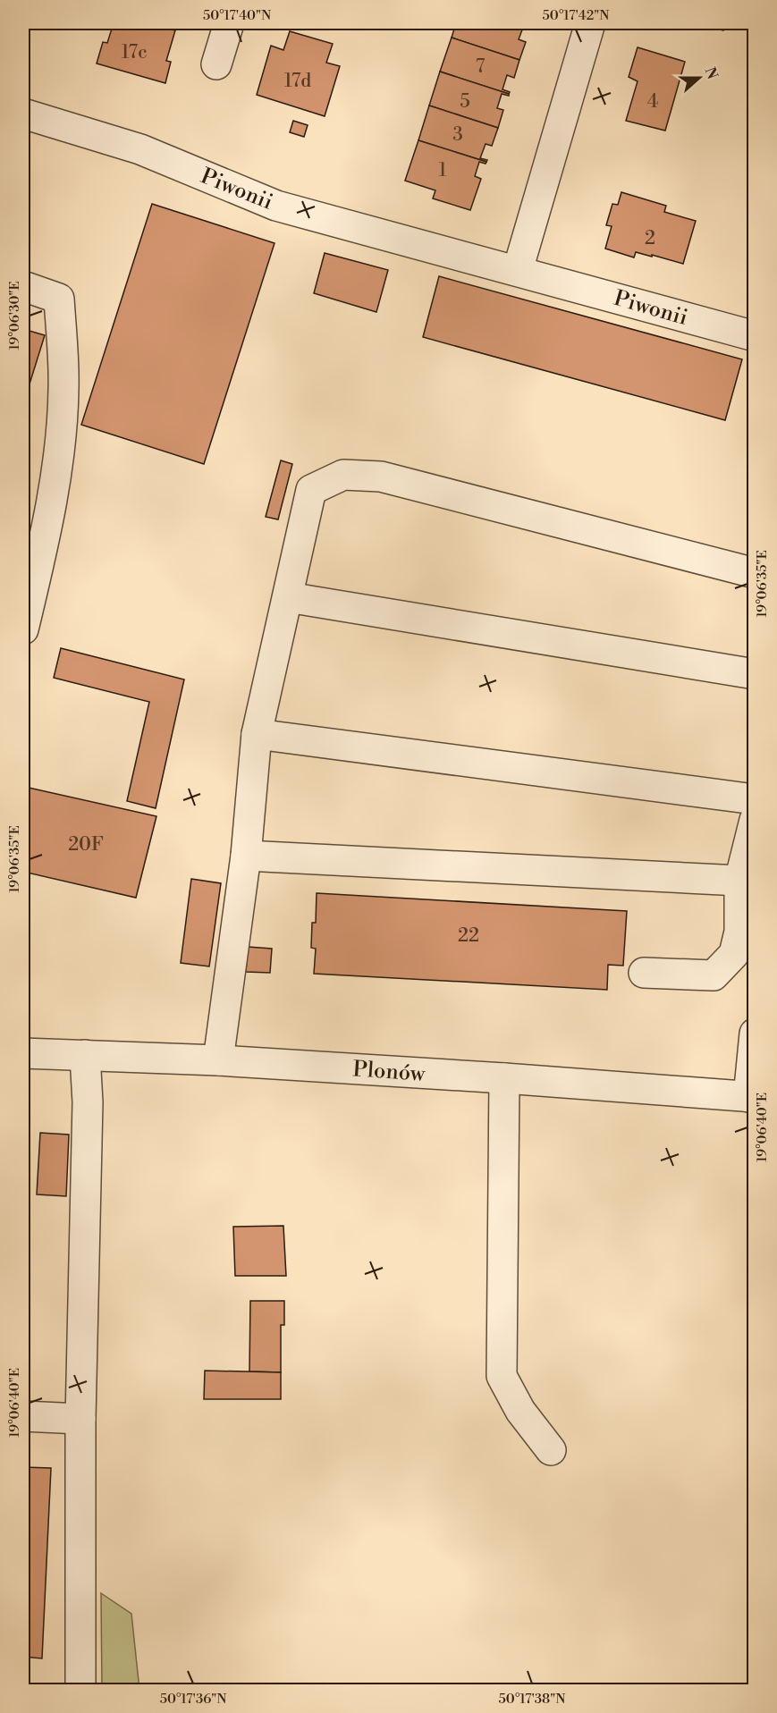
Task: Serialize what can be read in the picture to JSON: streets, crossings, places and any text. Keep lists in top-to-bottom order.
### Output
{
  "streets": {
    "street": ["Piwonii", "Plonów"]
  },
  "house_numbers": [
    "17c",
    "7",
    "17d",
    "5",
    "4",
    "3",
    "1",
    "2",
    "20F",
    "22"
  ],
  "north": "right",
  "coordinates": [
    "50°17'40\"N",
    "50°17'42\"N",
    "19°06'30\"E",
    "19°06'35\"E",
    "19°06'40\"E",
    "50°17'36\"N",
    "50°17'38\"N"
  ]
}
